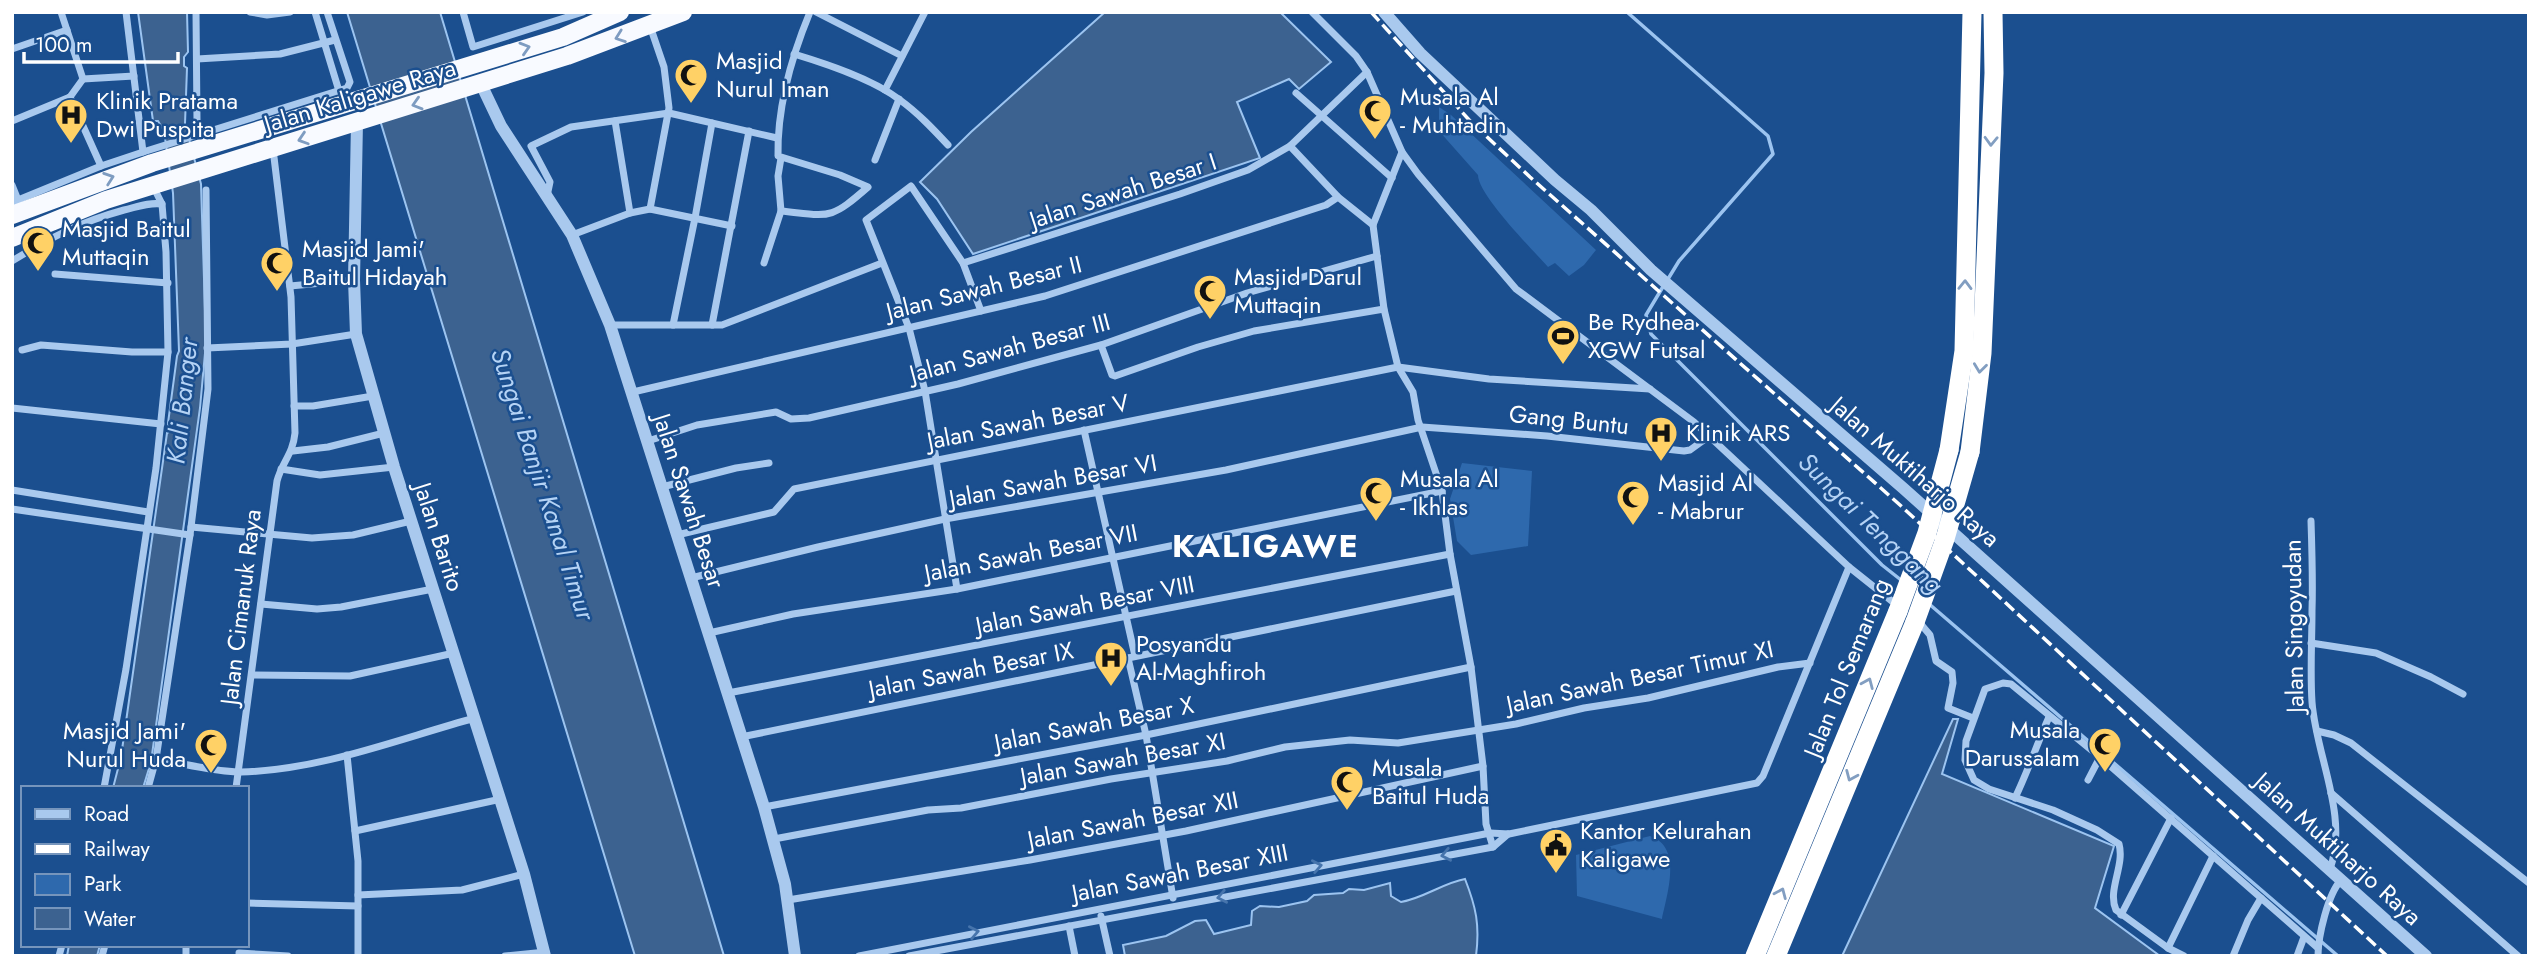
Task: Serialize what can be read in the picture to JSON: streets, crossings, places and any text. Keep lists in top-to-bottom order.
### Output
{
  "streets": {
    "highway": ["Jalan Kaligawe Raya", "Jalan Tol Semarang"],
    "street": [
      "Jalan Sawah Besar I",
      "Jalan Sawah Besar II",
      "Jalan Sawah Besar III",
      "Gang Buntu",
      "Jalan Sawah Besar V",
      "Jalan Muktiharjo Raya",
      "Jalan Sawah Besar VI",
      "Jalan Sawah Besar",
      "Jalan Barito",
      "Jalan Sawah Besar VII",
      "Jalan Sawah Besar VIII",
      "Jalan Cimanuk Raya",
      "Jalan Singoyudan",
      "Jalan Sawah Besar IX",
      "Jalan Sawah Besar Timur XI",
      "Jalan Sawah Besar X",
      "Jalan Sawah Besar XI",
      "Jalan Sawah Besar XII",
      "Jalan Sawah Besar XIII"
    ]
  },
  "crossings": [
    ["Jalan Kaligawe Raya", "Jalan Sawah Besar"],
    ["Jalan Kaligawe Raya", "Jalan Barito"],
    ["Jalan Sawah Besar II", "Jalan Sawah Besar"],
    ["Jalan Sawah Besar III", "Jalan Sawah Besar"],
    ["Gang Buntu", "Jalan Sawah Besar VI"],
    ["Jalan Sawah Besar V", "Jalan Sawah Besar"],
    ["Jalan Muktiharjo Raya", "Jalan Singoyudan"],
    ["Jalan Sawah Besar VI", "Jalan Sawah Besar"],
    ["Jalan Sawah Besar", "Jalan Sawah Besar VII"],
    ["Jalan Sawah Besar", "Jalan Sawah Besar VIII"],
    ["Jalan Sawah Besar", "Jalan Sawah Besar IX"],
    ["Jalan Sawah Besar", "Jalan Sawah Besar X"],
    ["Jalan Sawah Besar", "Jalan Sawah Besar XI"],
    ["Jalan Sawah Besar", "Jalan Sawah Besar XII"],
    ["Jalan Sawah Besar Timur XI", "Jalan Sawah Besar XI"],
    ["Jalan Sawah Besar Timur XI", "Jalan Sawah Besar XIII"]
  ],
  "districts": ["KALIGAWE"],
  "water": ["Kali Banger", "Sungai Banjir Kanal Timur", "Sungai Tenggang"],
  "places": {
    "mosque": [
      "Masjid Nurul Iman",
      "Musala Al - Muhtadin",
      "Masjid Baitul Muttaqin",
      "Masjid Jami' Baitul Hidayah",
      "Masjid Darul Muttaqin",
      "Musala Al - Ikhlas",
      "Masjid Al - Mabrur",
      "Musala Darussalam",
      "Masjid Jami' Nurul Huda",
      "Musala Baitul Huda"
    ],
    "hospital": ["Klinik Pratama Dwi Puspita", "Klinik ARS", "Posyandu Al-Maghfiroh"],
    "sports": ["Be Rydhea XGW Futsal"],
    "public building": ["Kantor Kelurahan Kaligawe"]
  },
  "legend": [
    "Road",
    "Railway",
    "Park",
    "Water"
  ],
  "scale_bar": "100 m"
}
